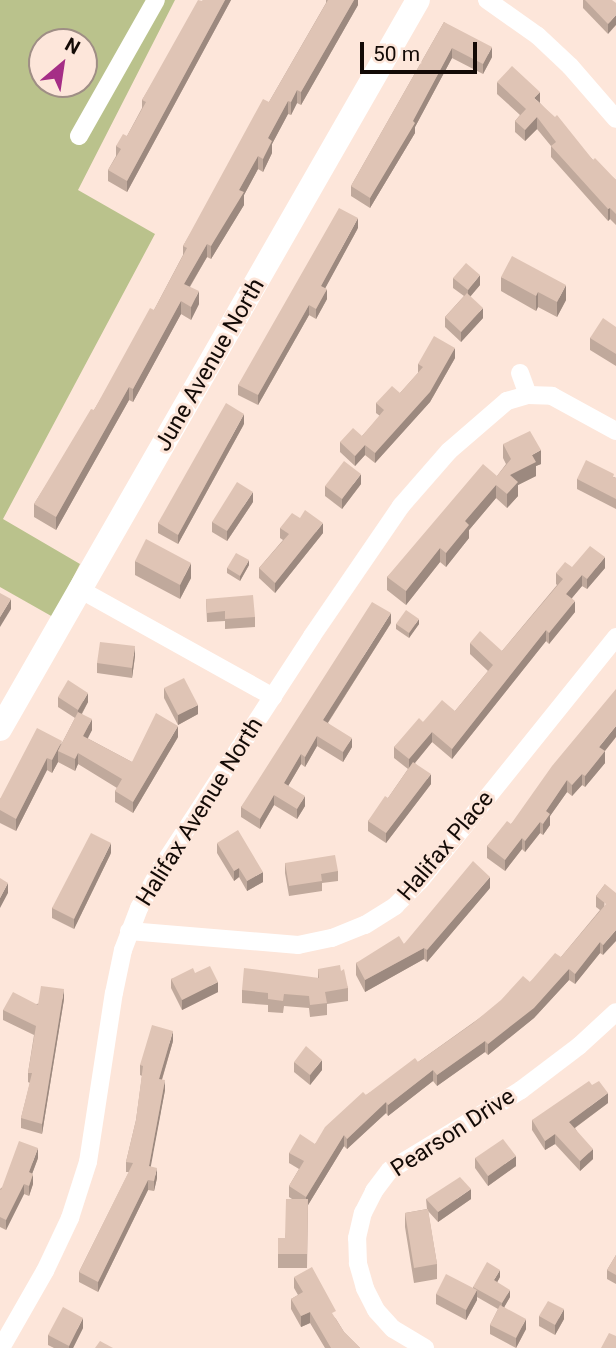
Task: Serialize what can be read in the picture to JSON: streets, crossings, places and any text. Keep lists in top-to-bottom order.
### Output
{
  "streets": {
    "street": [
      "June Avenue North",
      "Halifax Avenue North",
      "Halifax Place",
      "Pearson Drive"
    ]
  },
  "crossings": [
    ["Halifax Avenue North", "Halifax Place"]
  ],
  "scale_bar": "50 m",
  "north": "top right"
}
